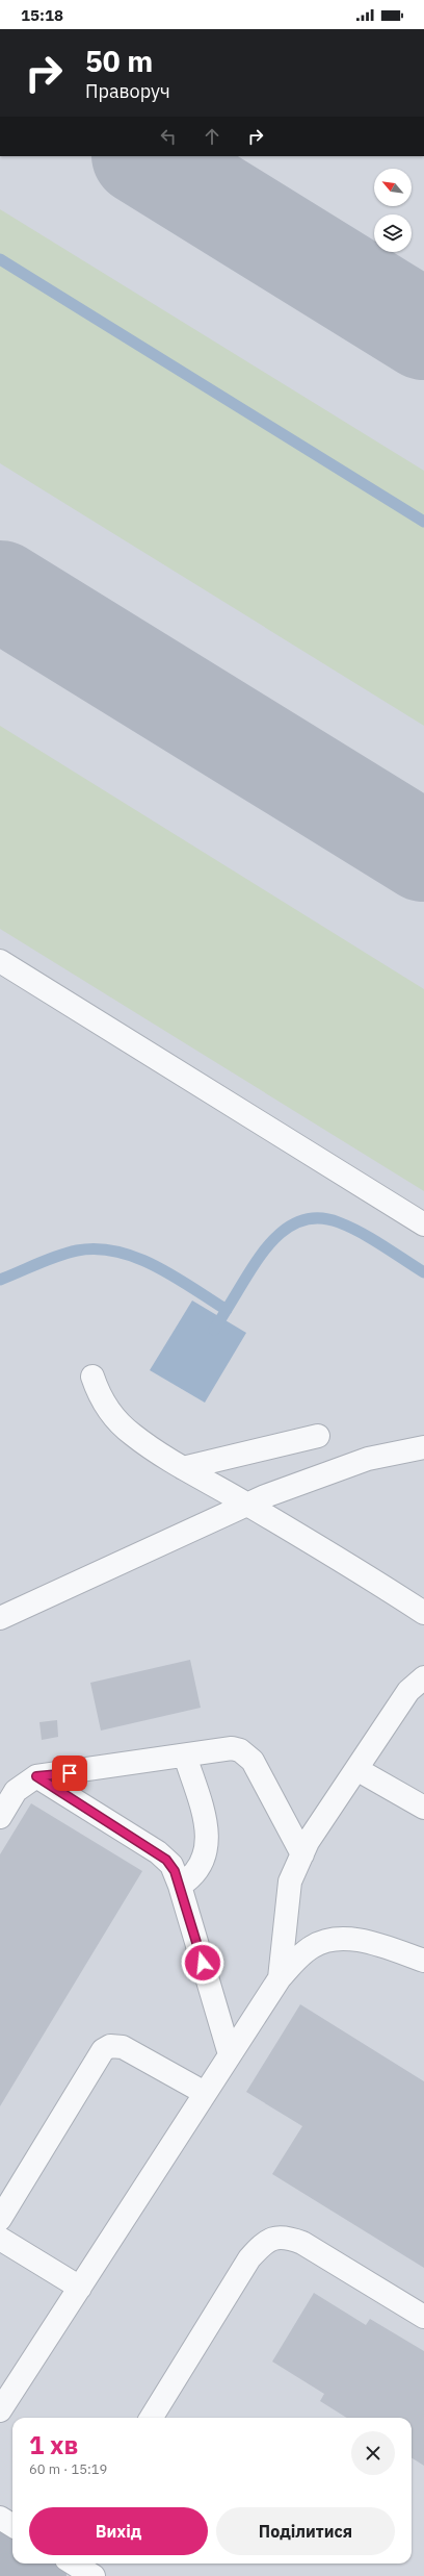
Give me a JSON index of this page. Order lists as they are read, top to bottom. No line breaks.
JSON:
{"north":"top left","page":{"status":"15:18","turn":["50 m","Праворуч"],"heading":["1 хв","60 m · 15:19"],"buttons":["Вихід","Поділитися"]}}
